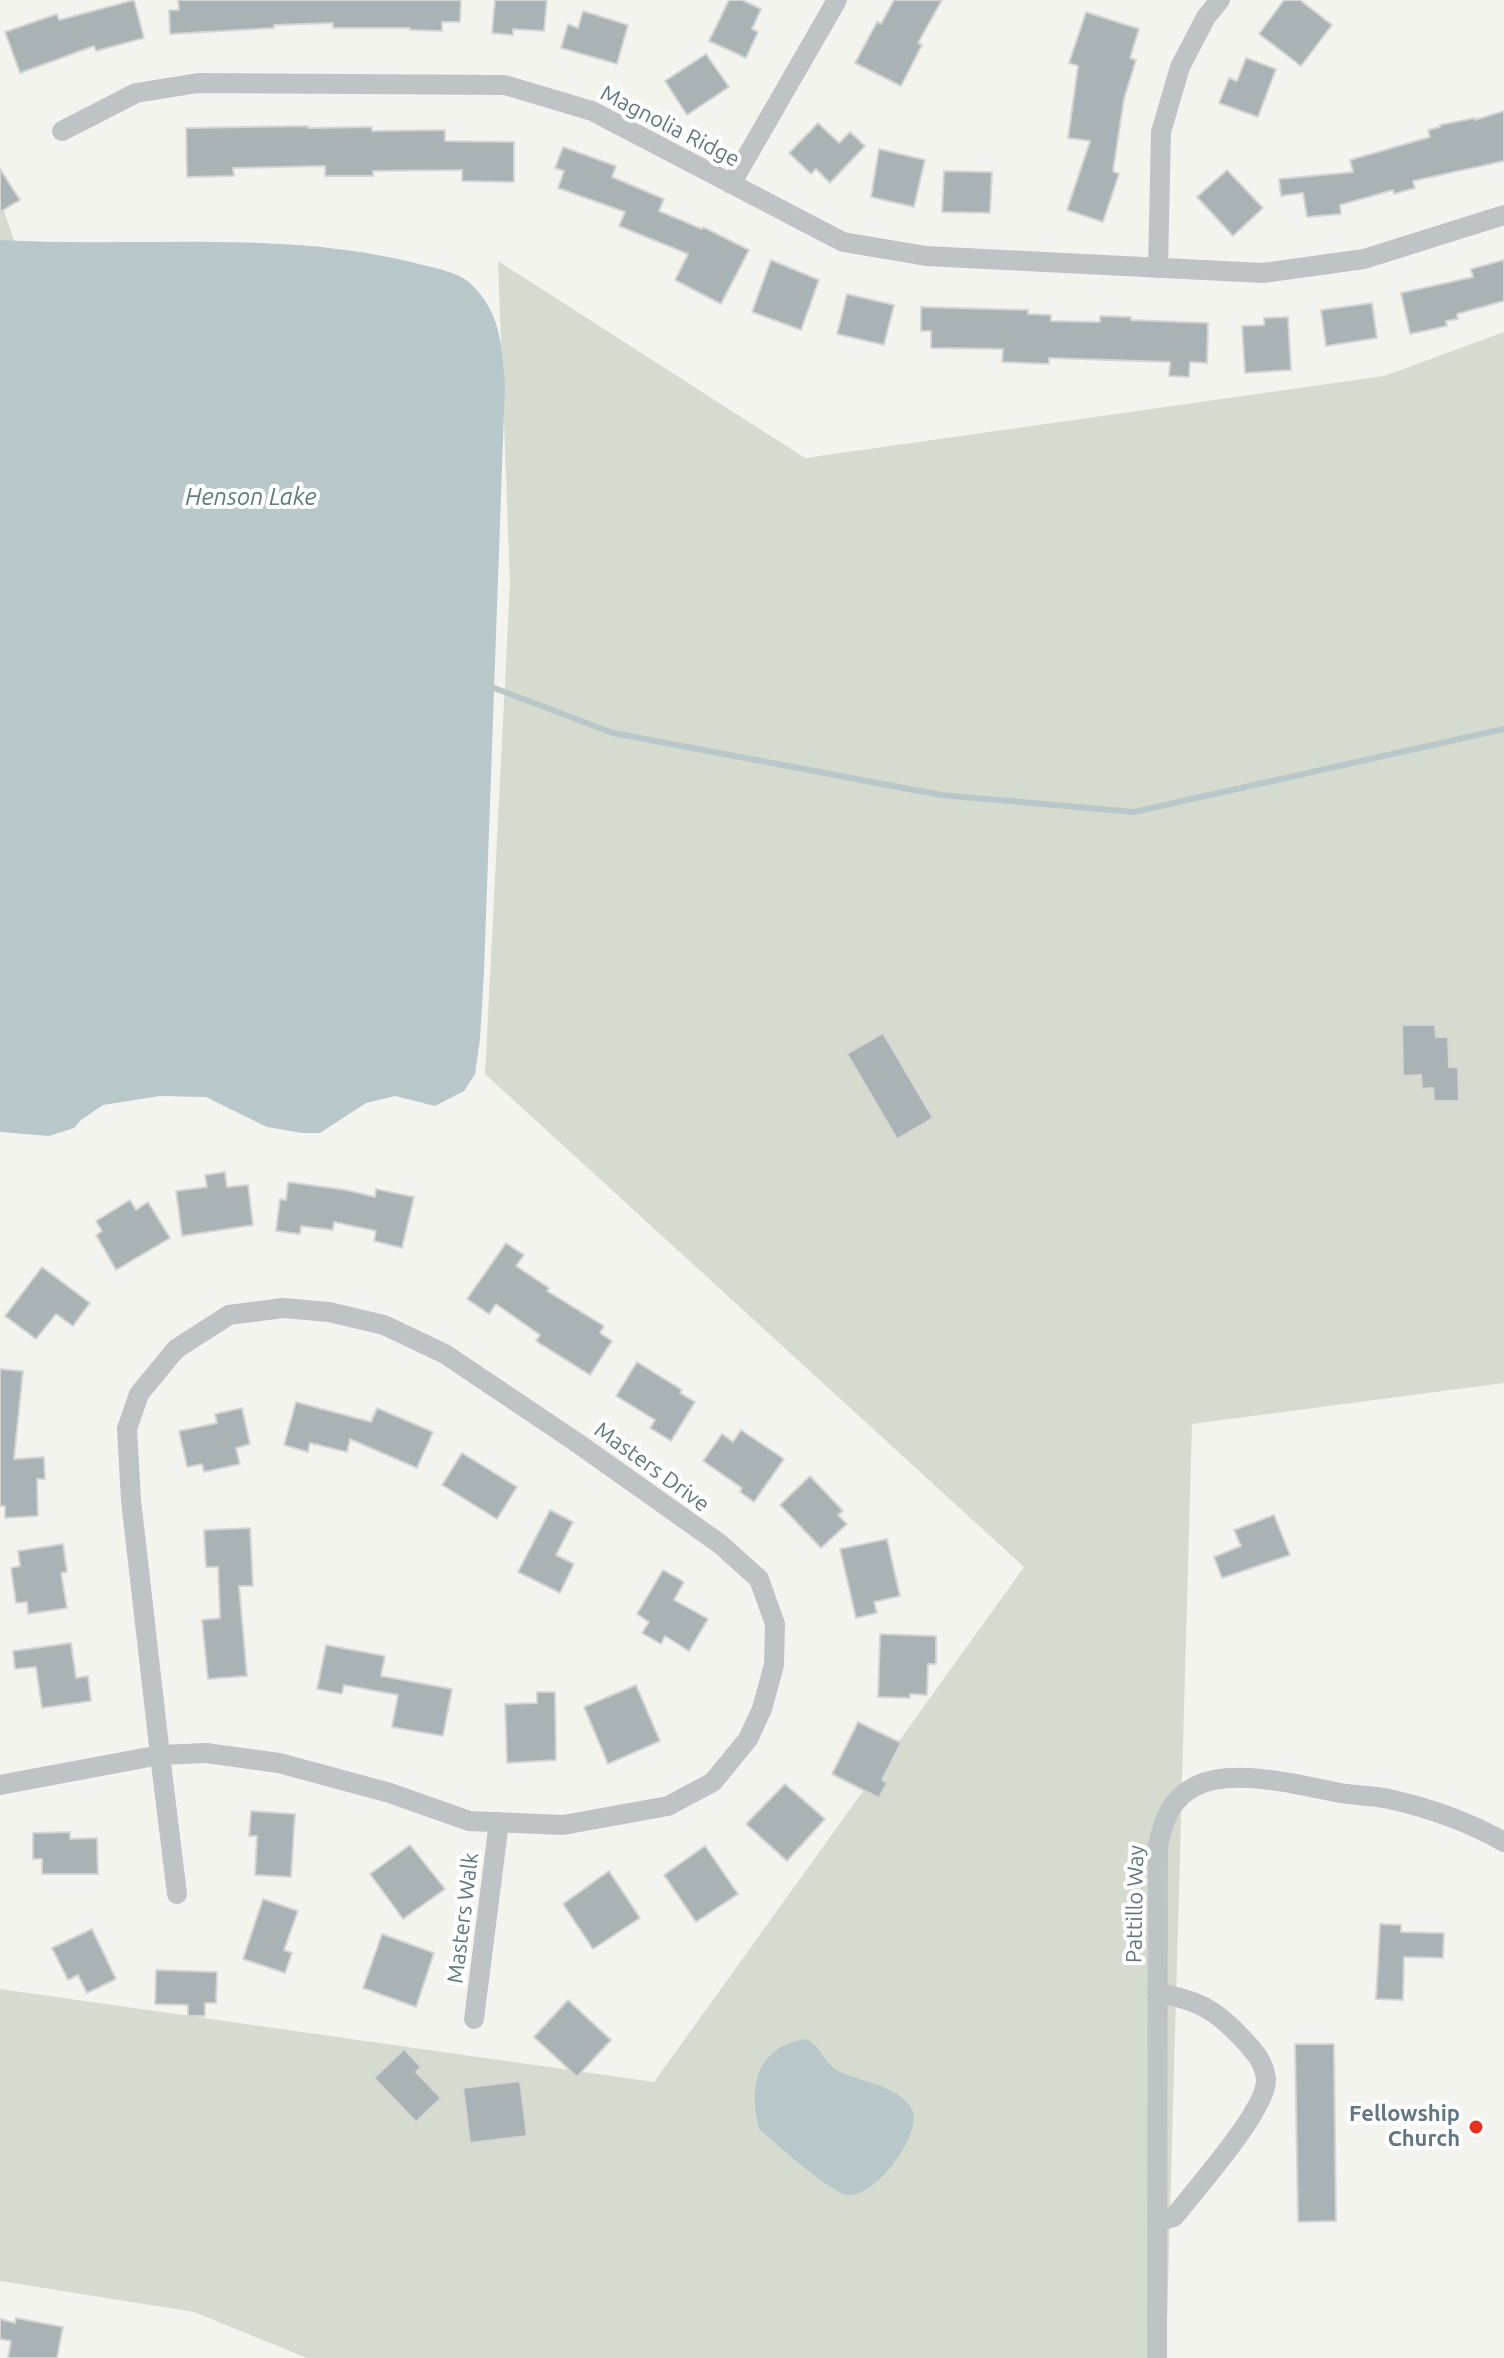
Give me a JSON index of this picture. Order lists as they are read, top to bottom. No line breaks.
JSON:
{"streets":{"street":["Magnolia Ridge","Masters Drive","Pattillo Way","Masters Walk"]},"crossings":[["Masters Drive","Masters Walk"]],"water":["Henson Lake"],"places":["Fellowship Church"]}
